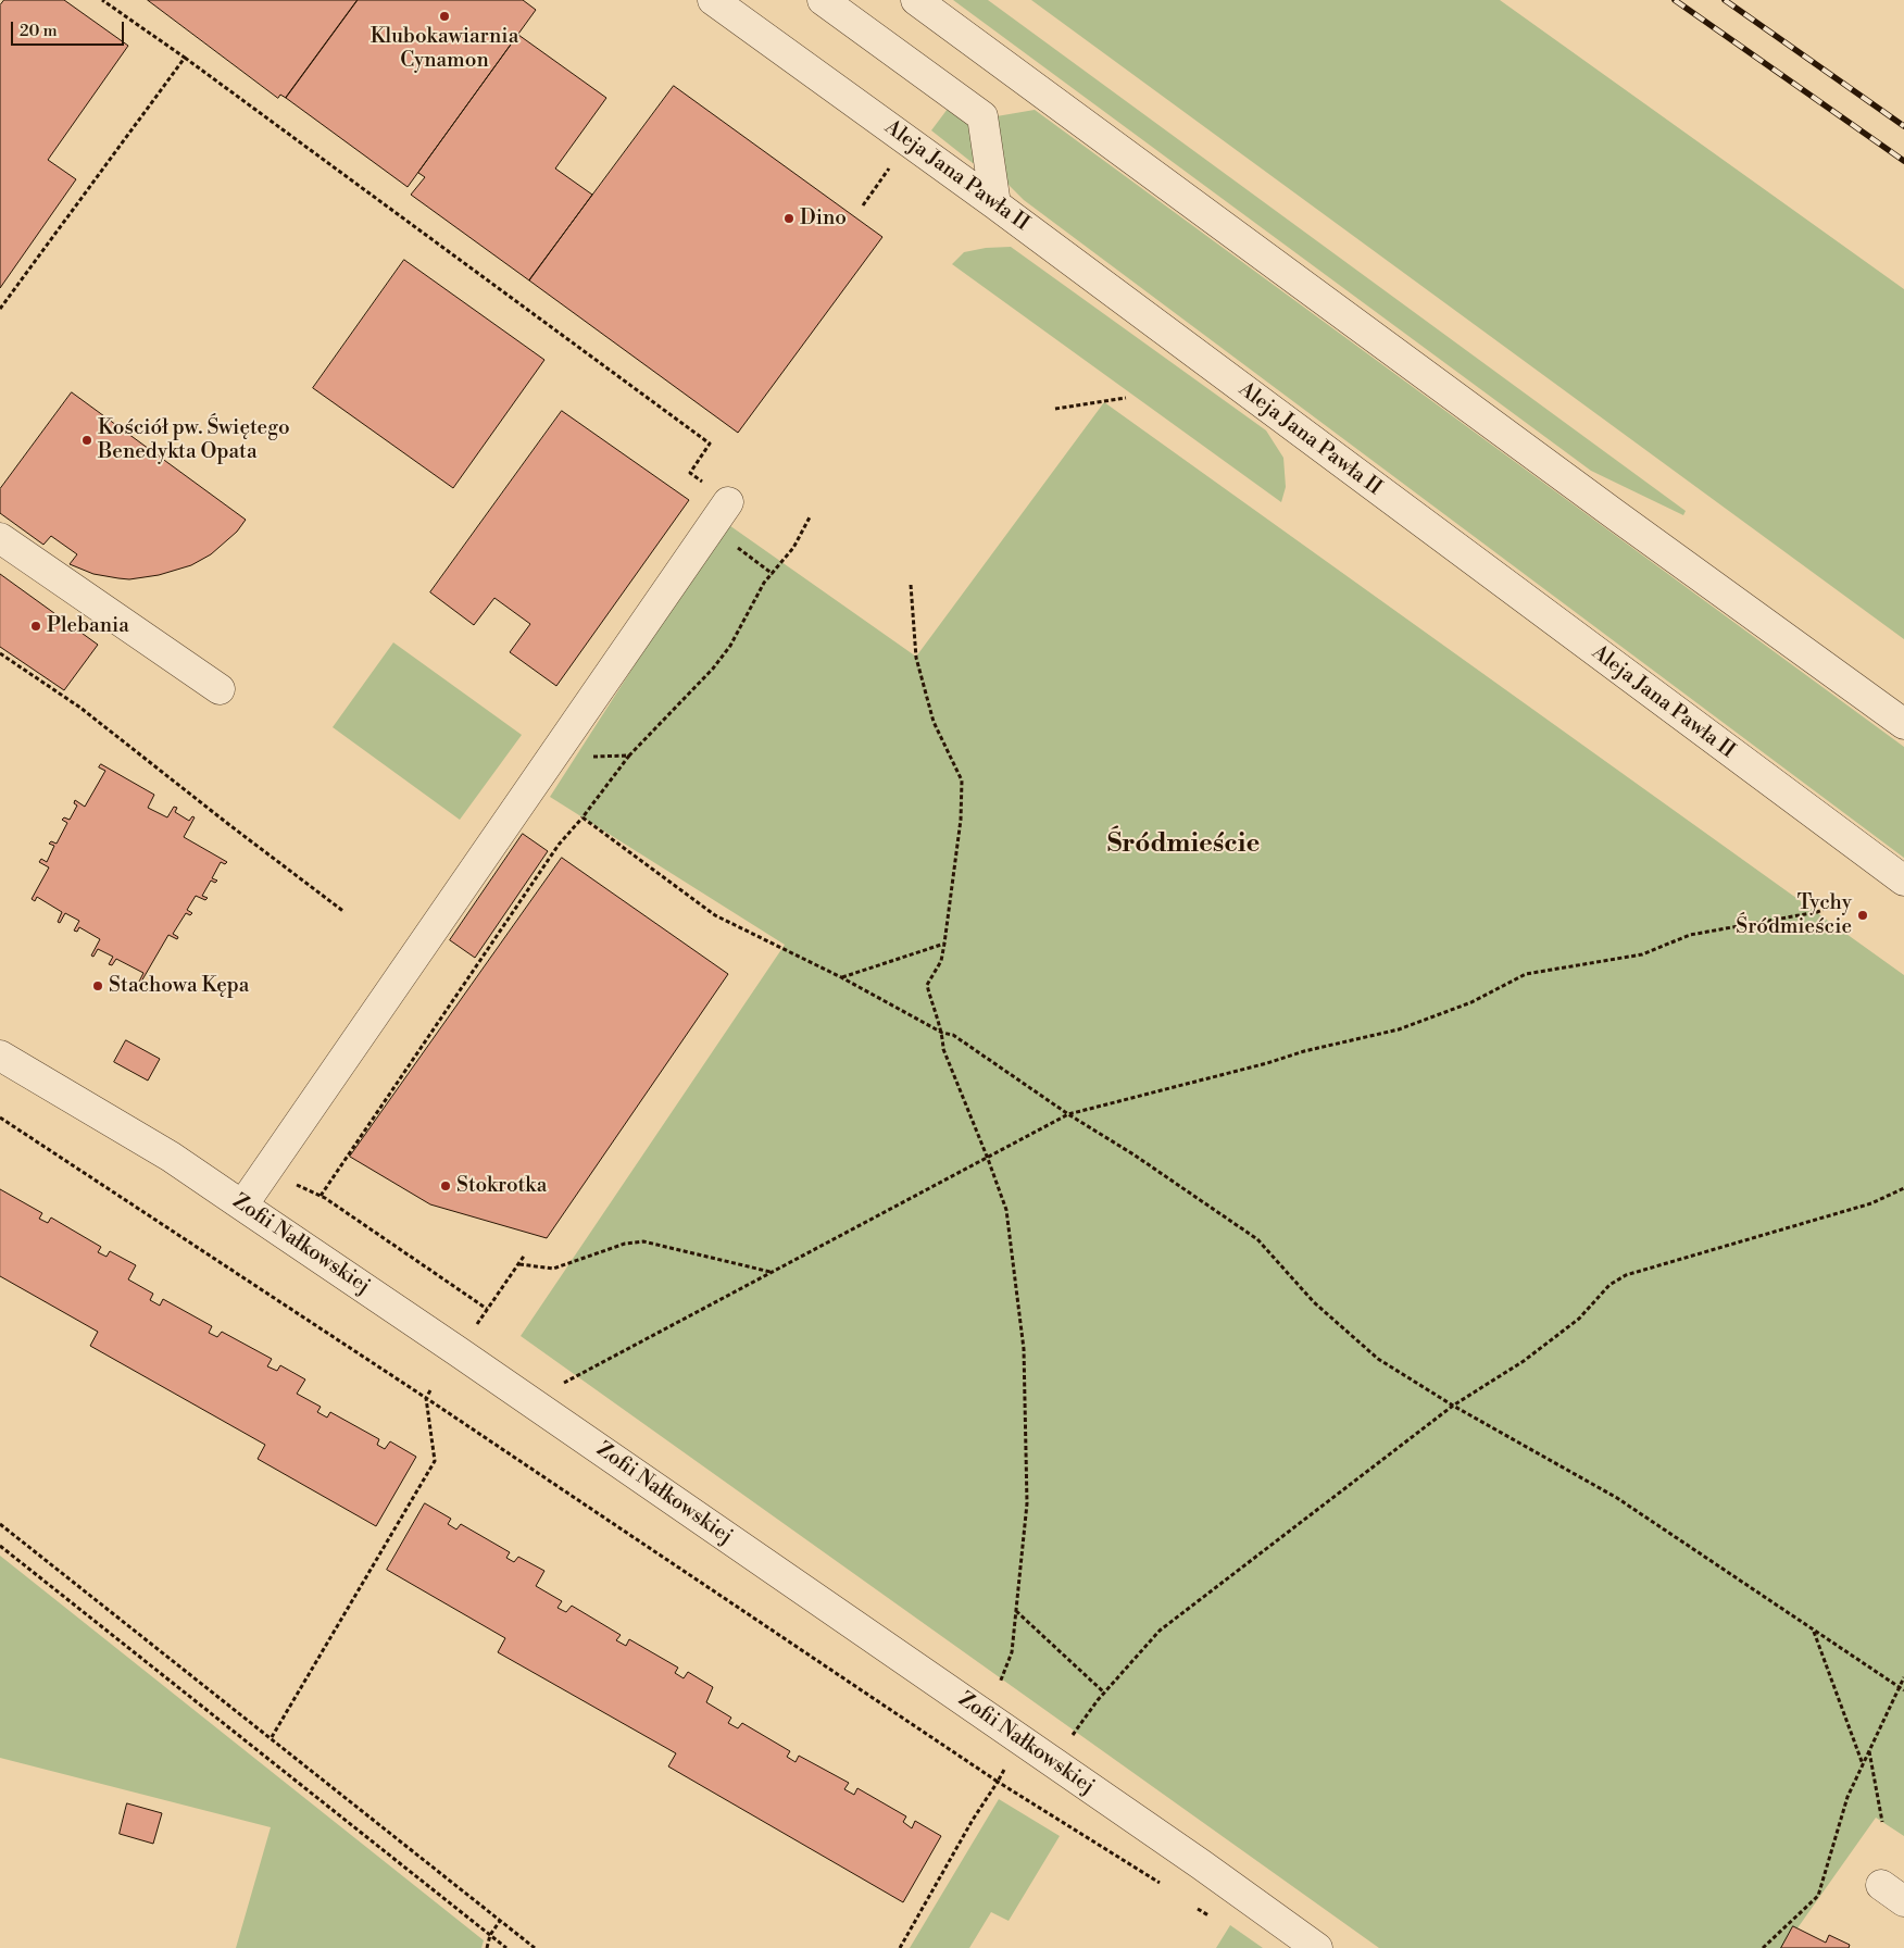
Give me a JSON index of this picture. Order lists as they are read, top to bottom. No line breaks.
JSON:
{"streets":{"street":["Aleja Jana Pawła II","Zofii Nałkowskiej"]},"districts":["Śródmieście"],"places":["Klubokawiarnia Cynamon","Dino","Kościół pw. Świętego Benedykta Opata","Plebania","Tychy Śródmieście","Stachowa Kępa","Stokrotka"],"scale_bar":"20 m"}
